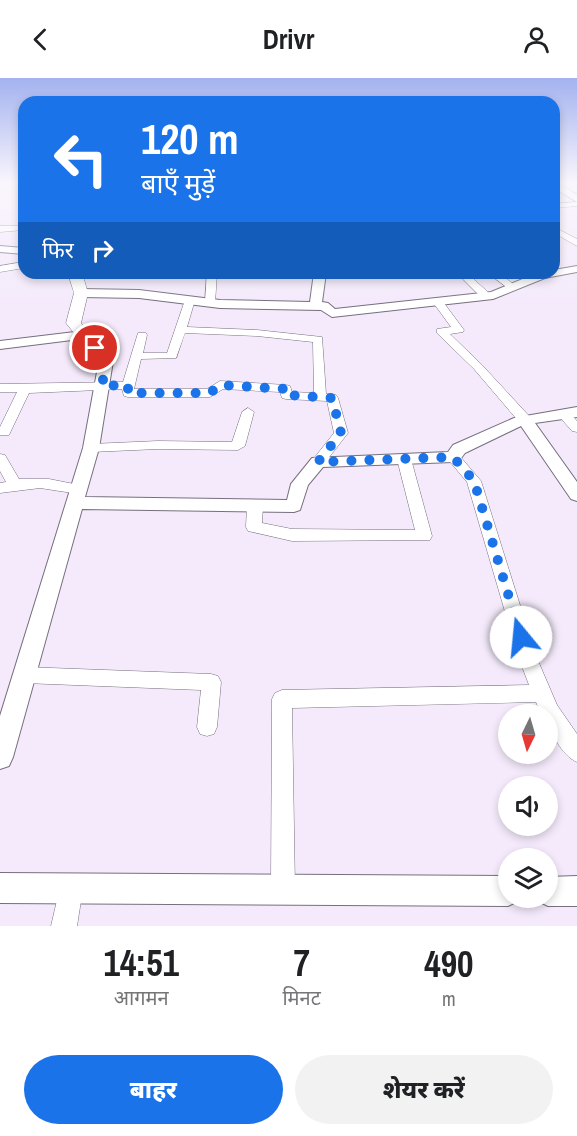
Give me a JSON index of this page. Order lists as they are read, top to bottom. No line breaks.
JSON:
{"north":"bottom","page":{"header":"Drivr","turn":["120 m","बाएँ मुड़ें"],"then":"फिर","eta":["14:51","आगमन","7","मिनट","490","m"],"buttons":["बाहर","शेयर करें"]}}
